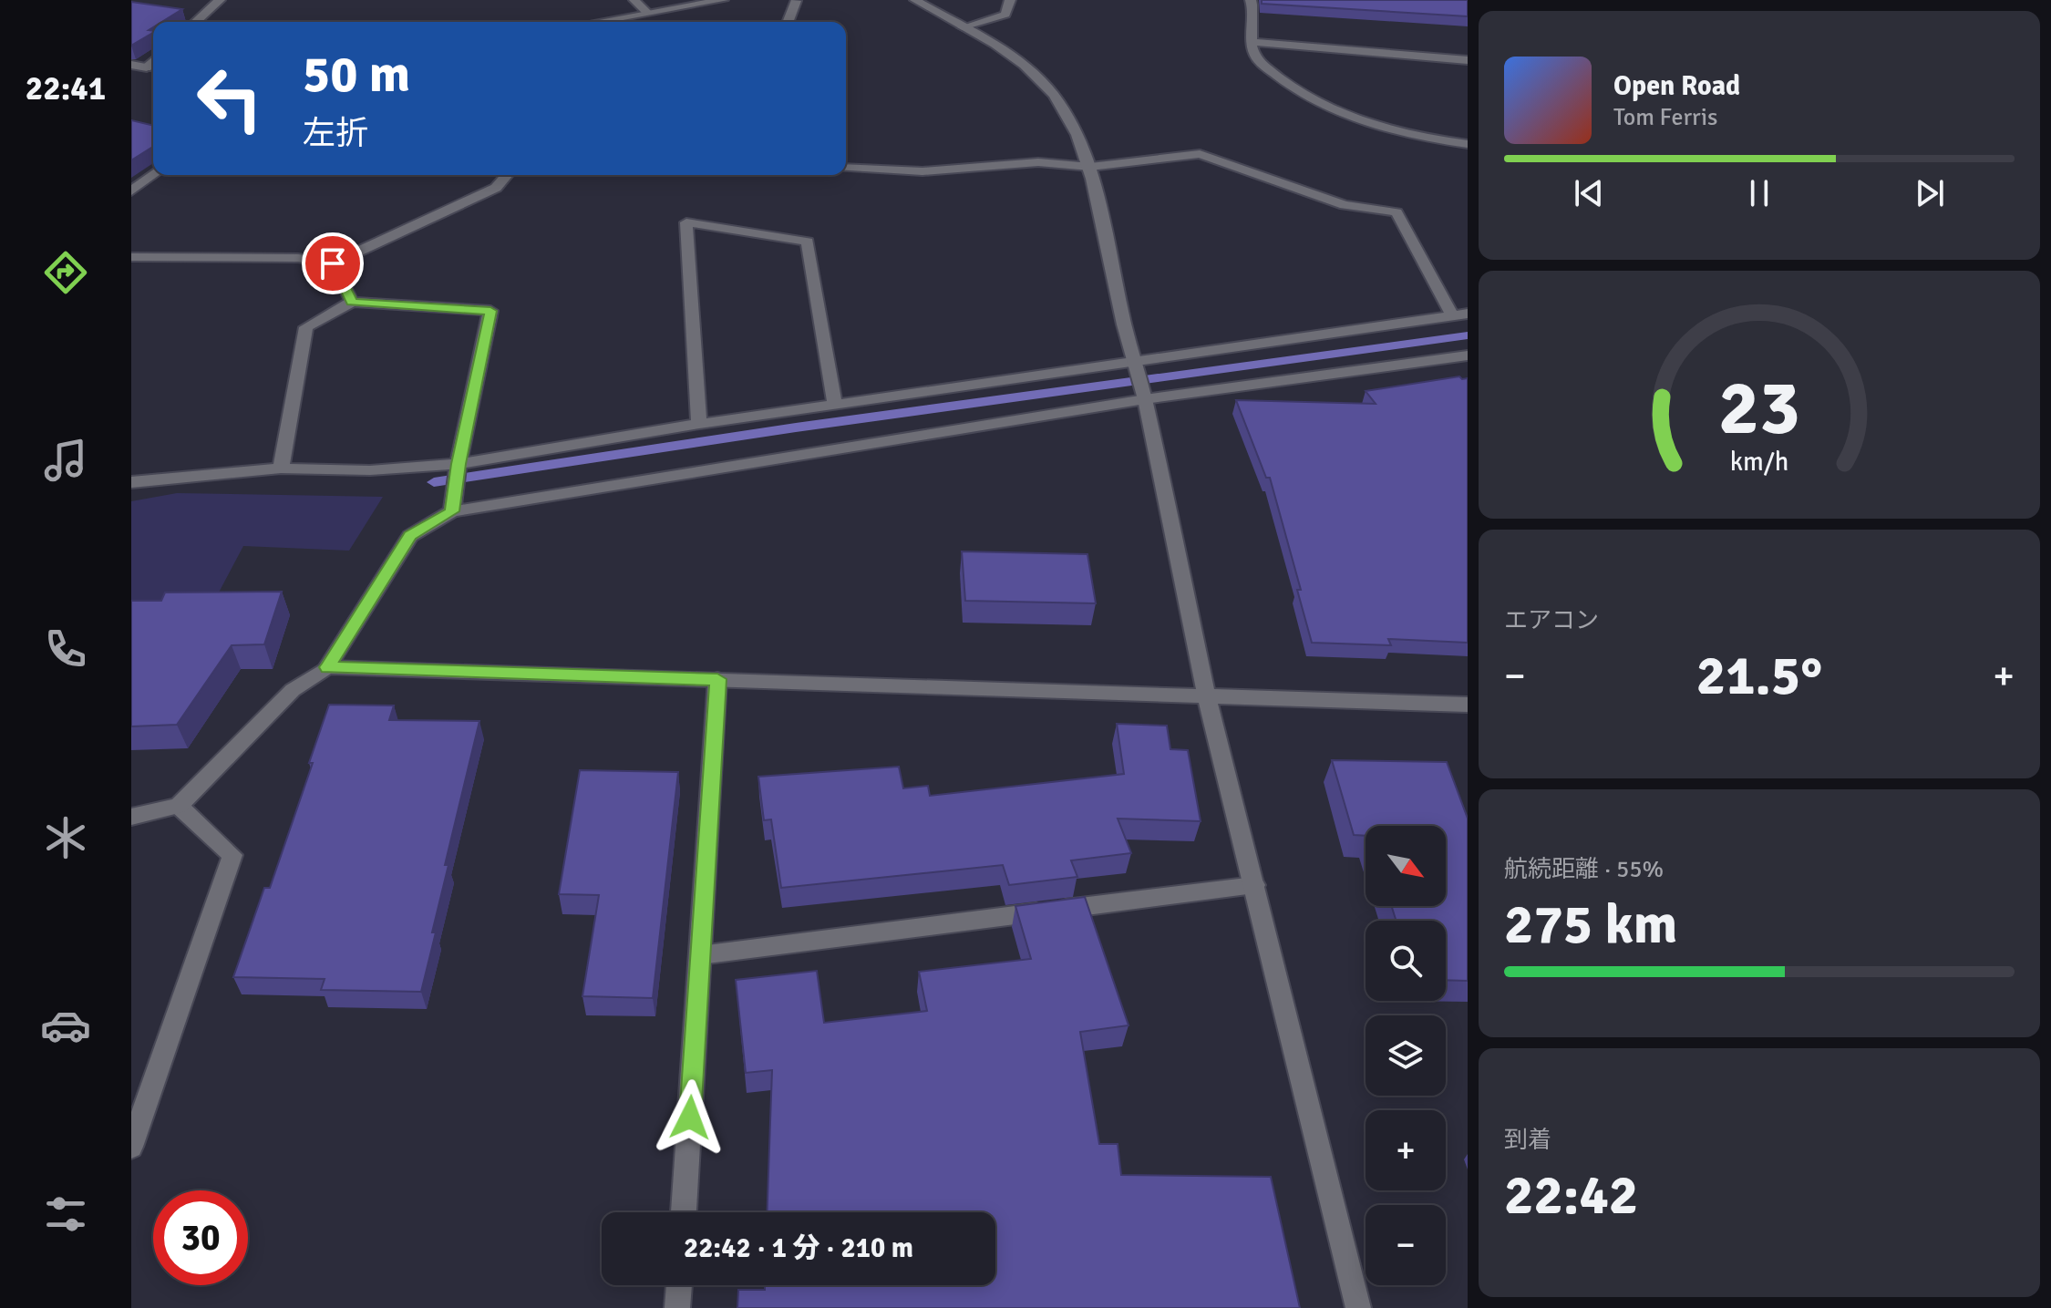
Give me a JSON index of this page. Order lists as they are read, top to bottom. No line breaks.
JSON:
{"north":"bottom right","page":{"tabs":"22:41","turn":["50 m","左折"],"song":["Open Road","Tom Ferris"],"tile":["エアコン",["航続距離 · 55%","275 km"],["到着","22:42"]],"heat":["−","21.5°","+"],"map_buttons":["+","−"],"limit":"30","trip":"22:42 · 1 分 · 210 m","gauge":["23","km/h"]}}
